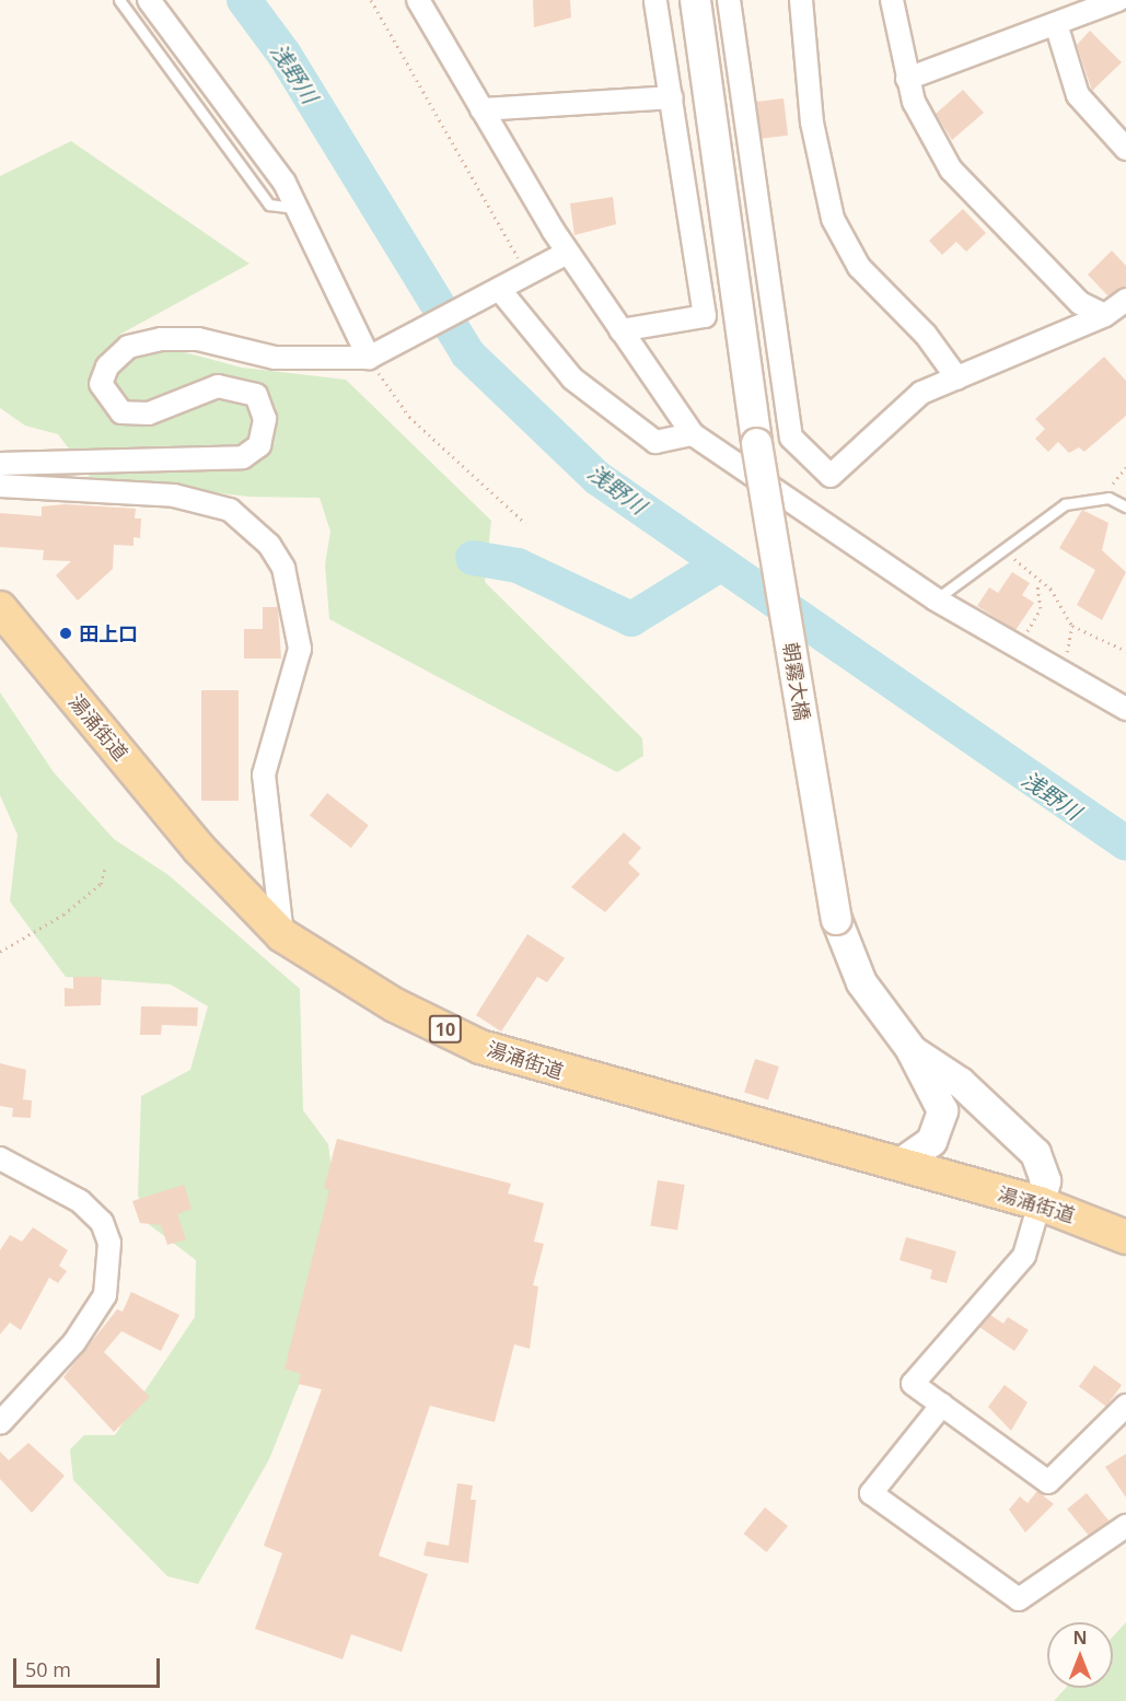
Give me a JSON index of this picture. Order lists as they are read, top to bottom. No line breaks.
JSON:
{"streets":{"main road":["湯涌街道","10"],"street":["朝霧大橋"]},"water":["浅野川"],"places":["田上口"],"scale_bar":"50 m","north":"top"}
